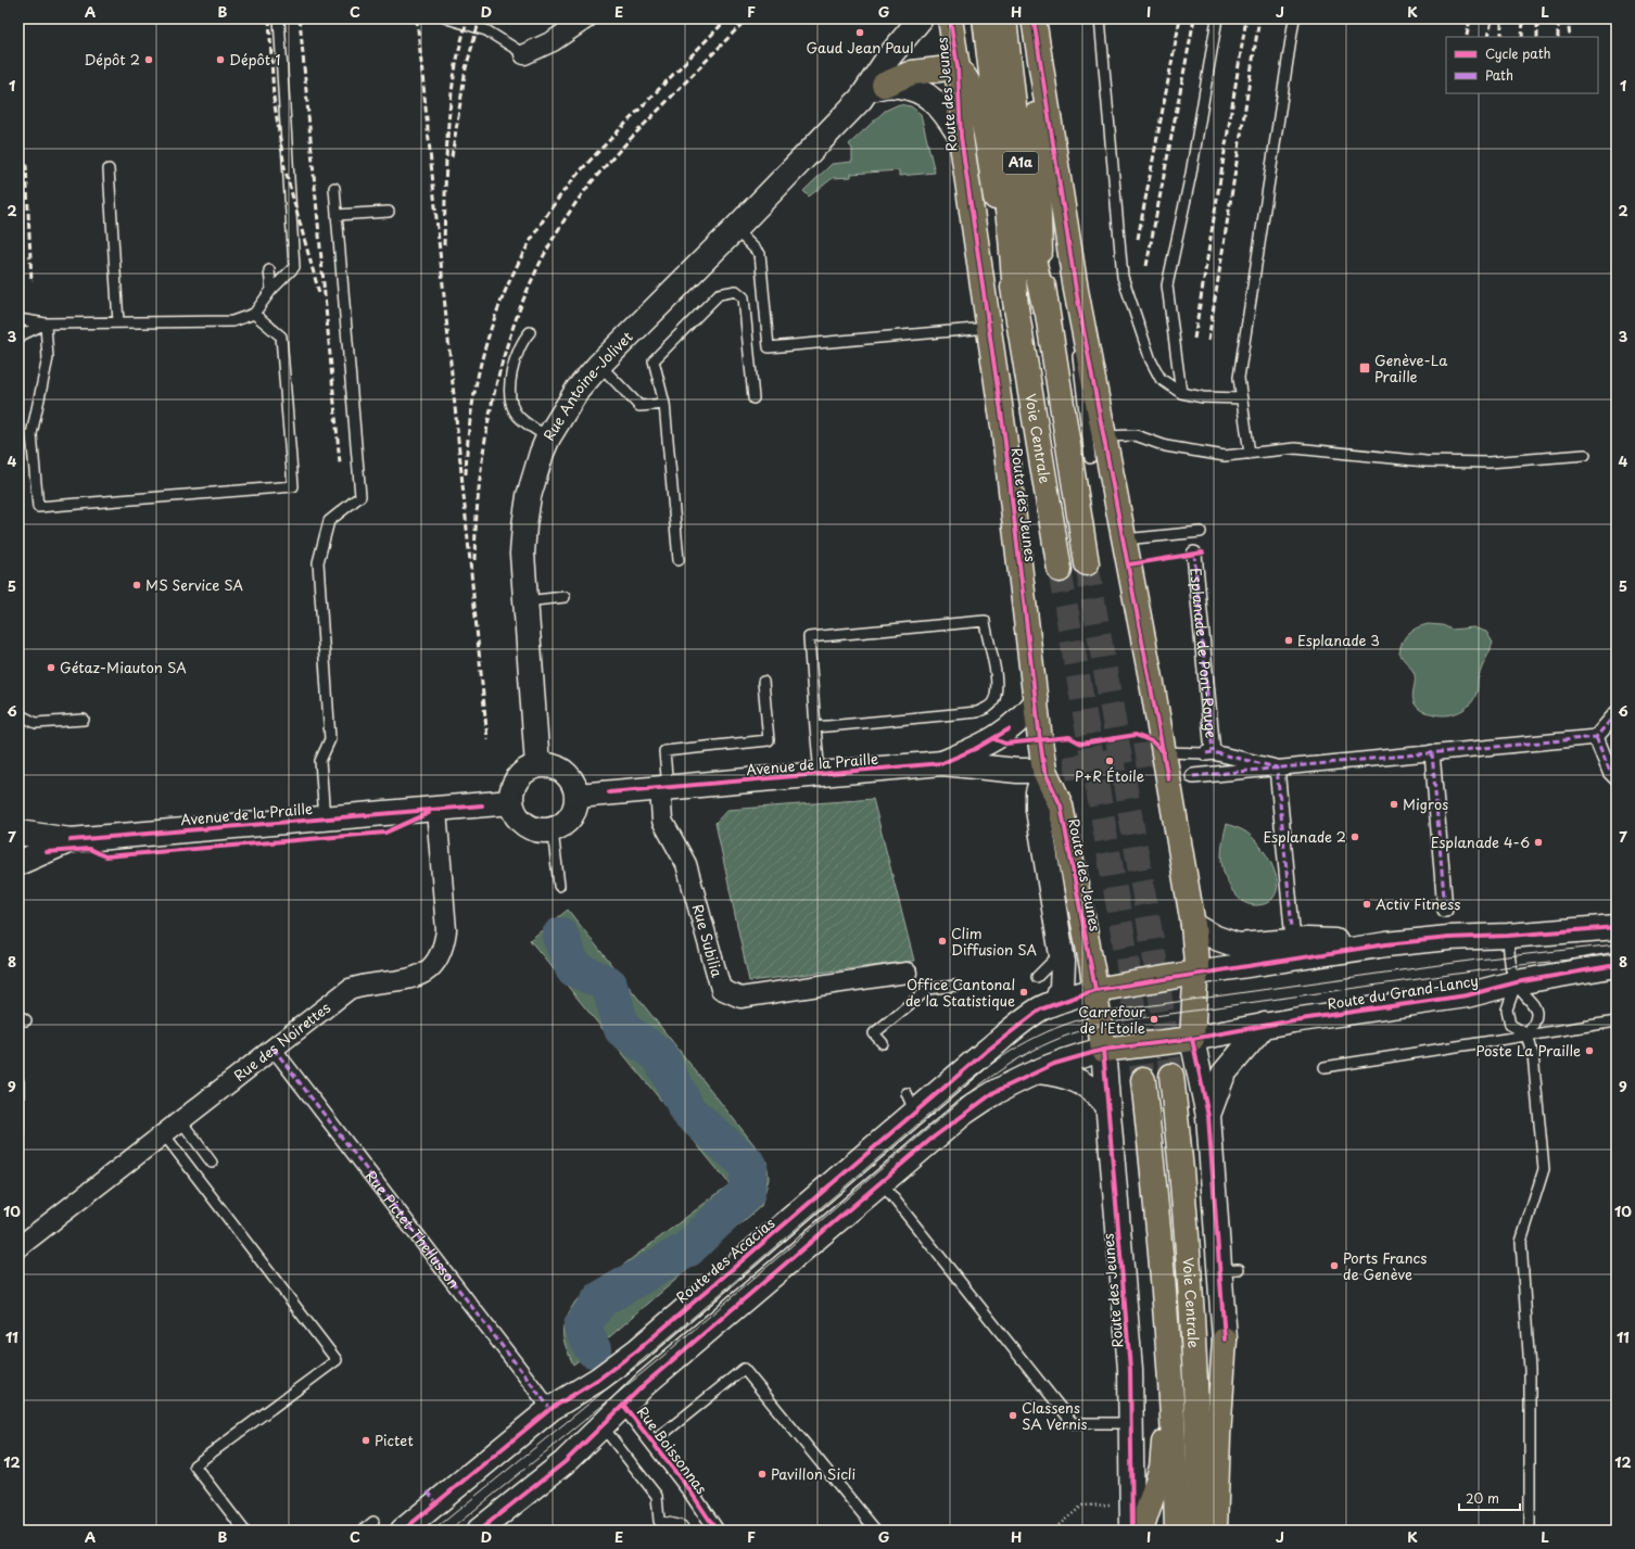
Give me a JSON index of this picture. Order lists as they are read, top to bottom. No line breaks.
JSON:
{"streets":{"main road":["Route des Jeunes","A1a","Rue Antoine-Jolivet","Voie Centrale","Avenue de la Praille","Route du Grand-Lancy","Route des Acacias"],"street":["Esplanade de Pont-Rouge","Rue Subilia","Rue des Noirettes","Rue Pictet-Thellusson","Rue Boissonnas"]},"crossings":[["Route des Jeunes","Avenue de la Praille"],["A1a","Voie Centrale"],["Rue Antoine-Jolivet","Avenue de la Praille"],["Avenue de la Praille","Rue Subilia"],["Avenue de la Praille","Rue des Noirettes"],["Rue des Noirettes","Rue Pictet-Thellusson"],["Rue Pictet-Thellusson","Route des Acacias"]],"places":{"other":["Gaud Jean Paul","Dépôt 2","Dépôt 1","MS Service SA","Esplanade 3","Gétaz-Miauton SA","P+R Étoile","Migros","Esplanade 2","Esplanade 4-6","Activ Fitness","Clim Diffusion SA","Office Cantonal de la Statistique","Carrefour de l'Etoile","Poste La Praille","Ports Francs de Genève","Classens SA Vernis","Pictet","Pavillon Sicli"],"transit":["Genève-La Praille"]},"legend":["Cycle path","Path"],"scale_bar":"20 m","grid":{"columns":["A","B","C","D","E","F","G","H","I","J","K","L"],"rows":["1","2","3","4","5","6","7","8","9","10","11","12"]}}
